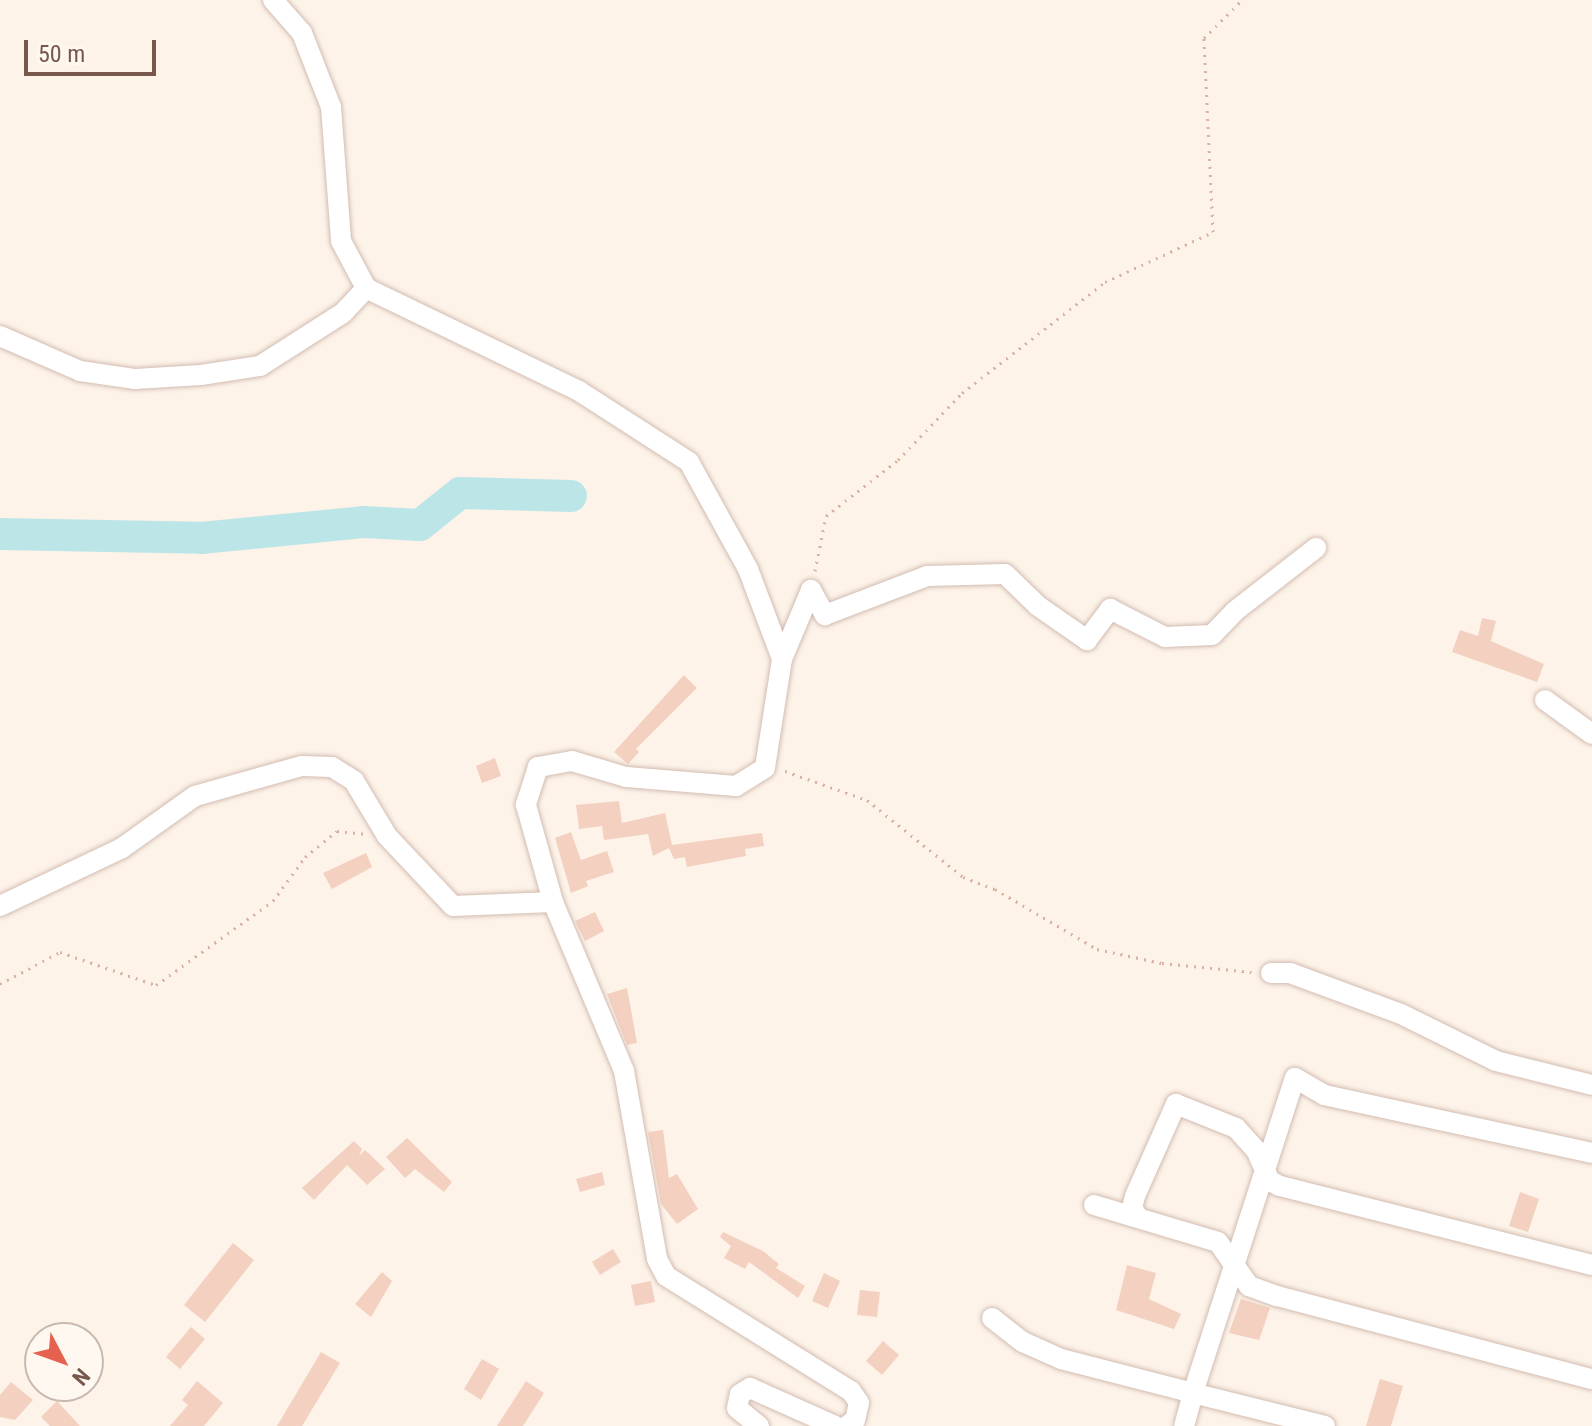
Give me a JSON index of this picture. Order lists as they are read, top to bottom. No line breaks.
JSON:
{"scale_bar":"50 m","north":"bottom right"}
